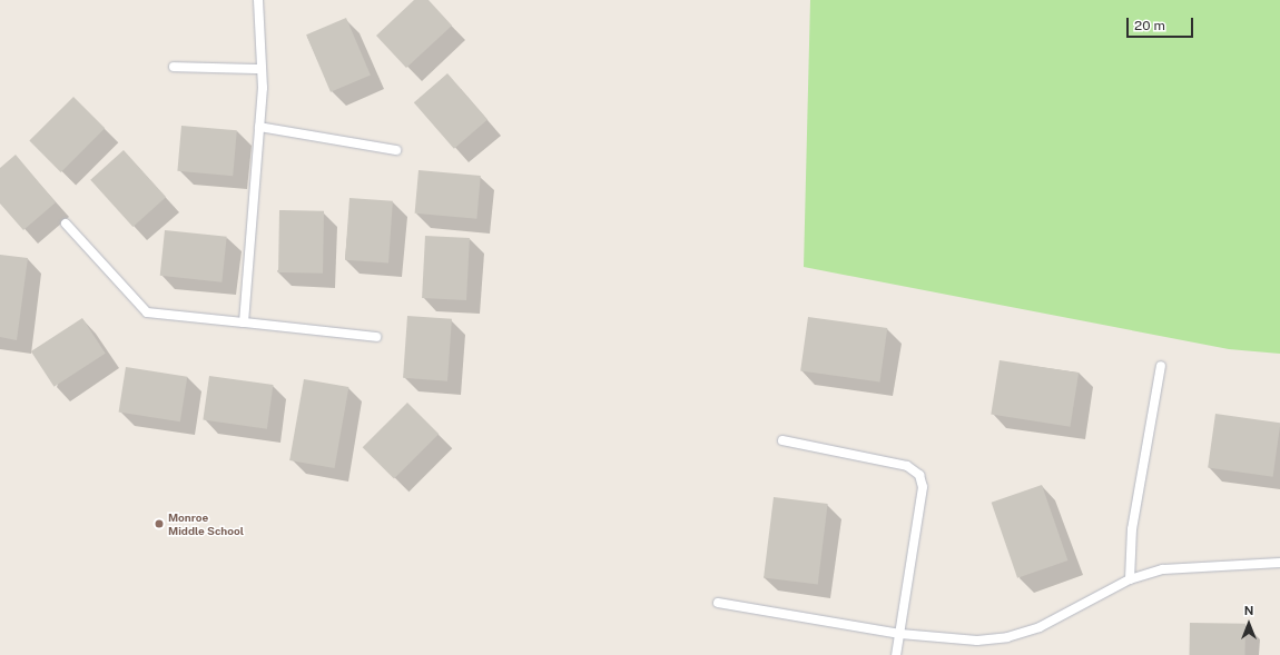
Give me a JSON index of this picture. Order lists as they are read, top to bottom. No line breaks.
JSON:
{"places":["Monroe Middle School"],"scale_bar":"20 m","north":"top"}
